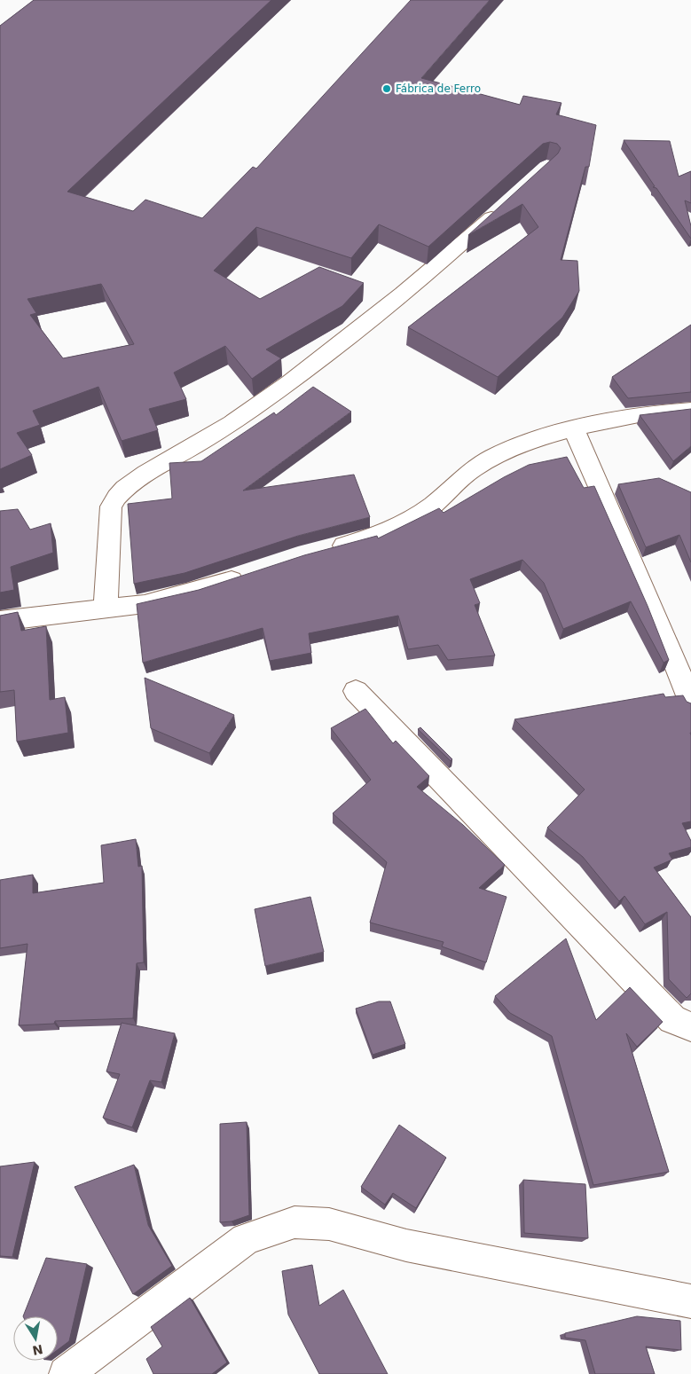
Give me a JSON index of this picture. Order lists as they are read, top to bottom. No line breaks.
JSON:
{"places":["Fábrica de Ferro"],"north":"bottom"}
